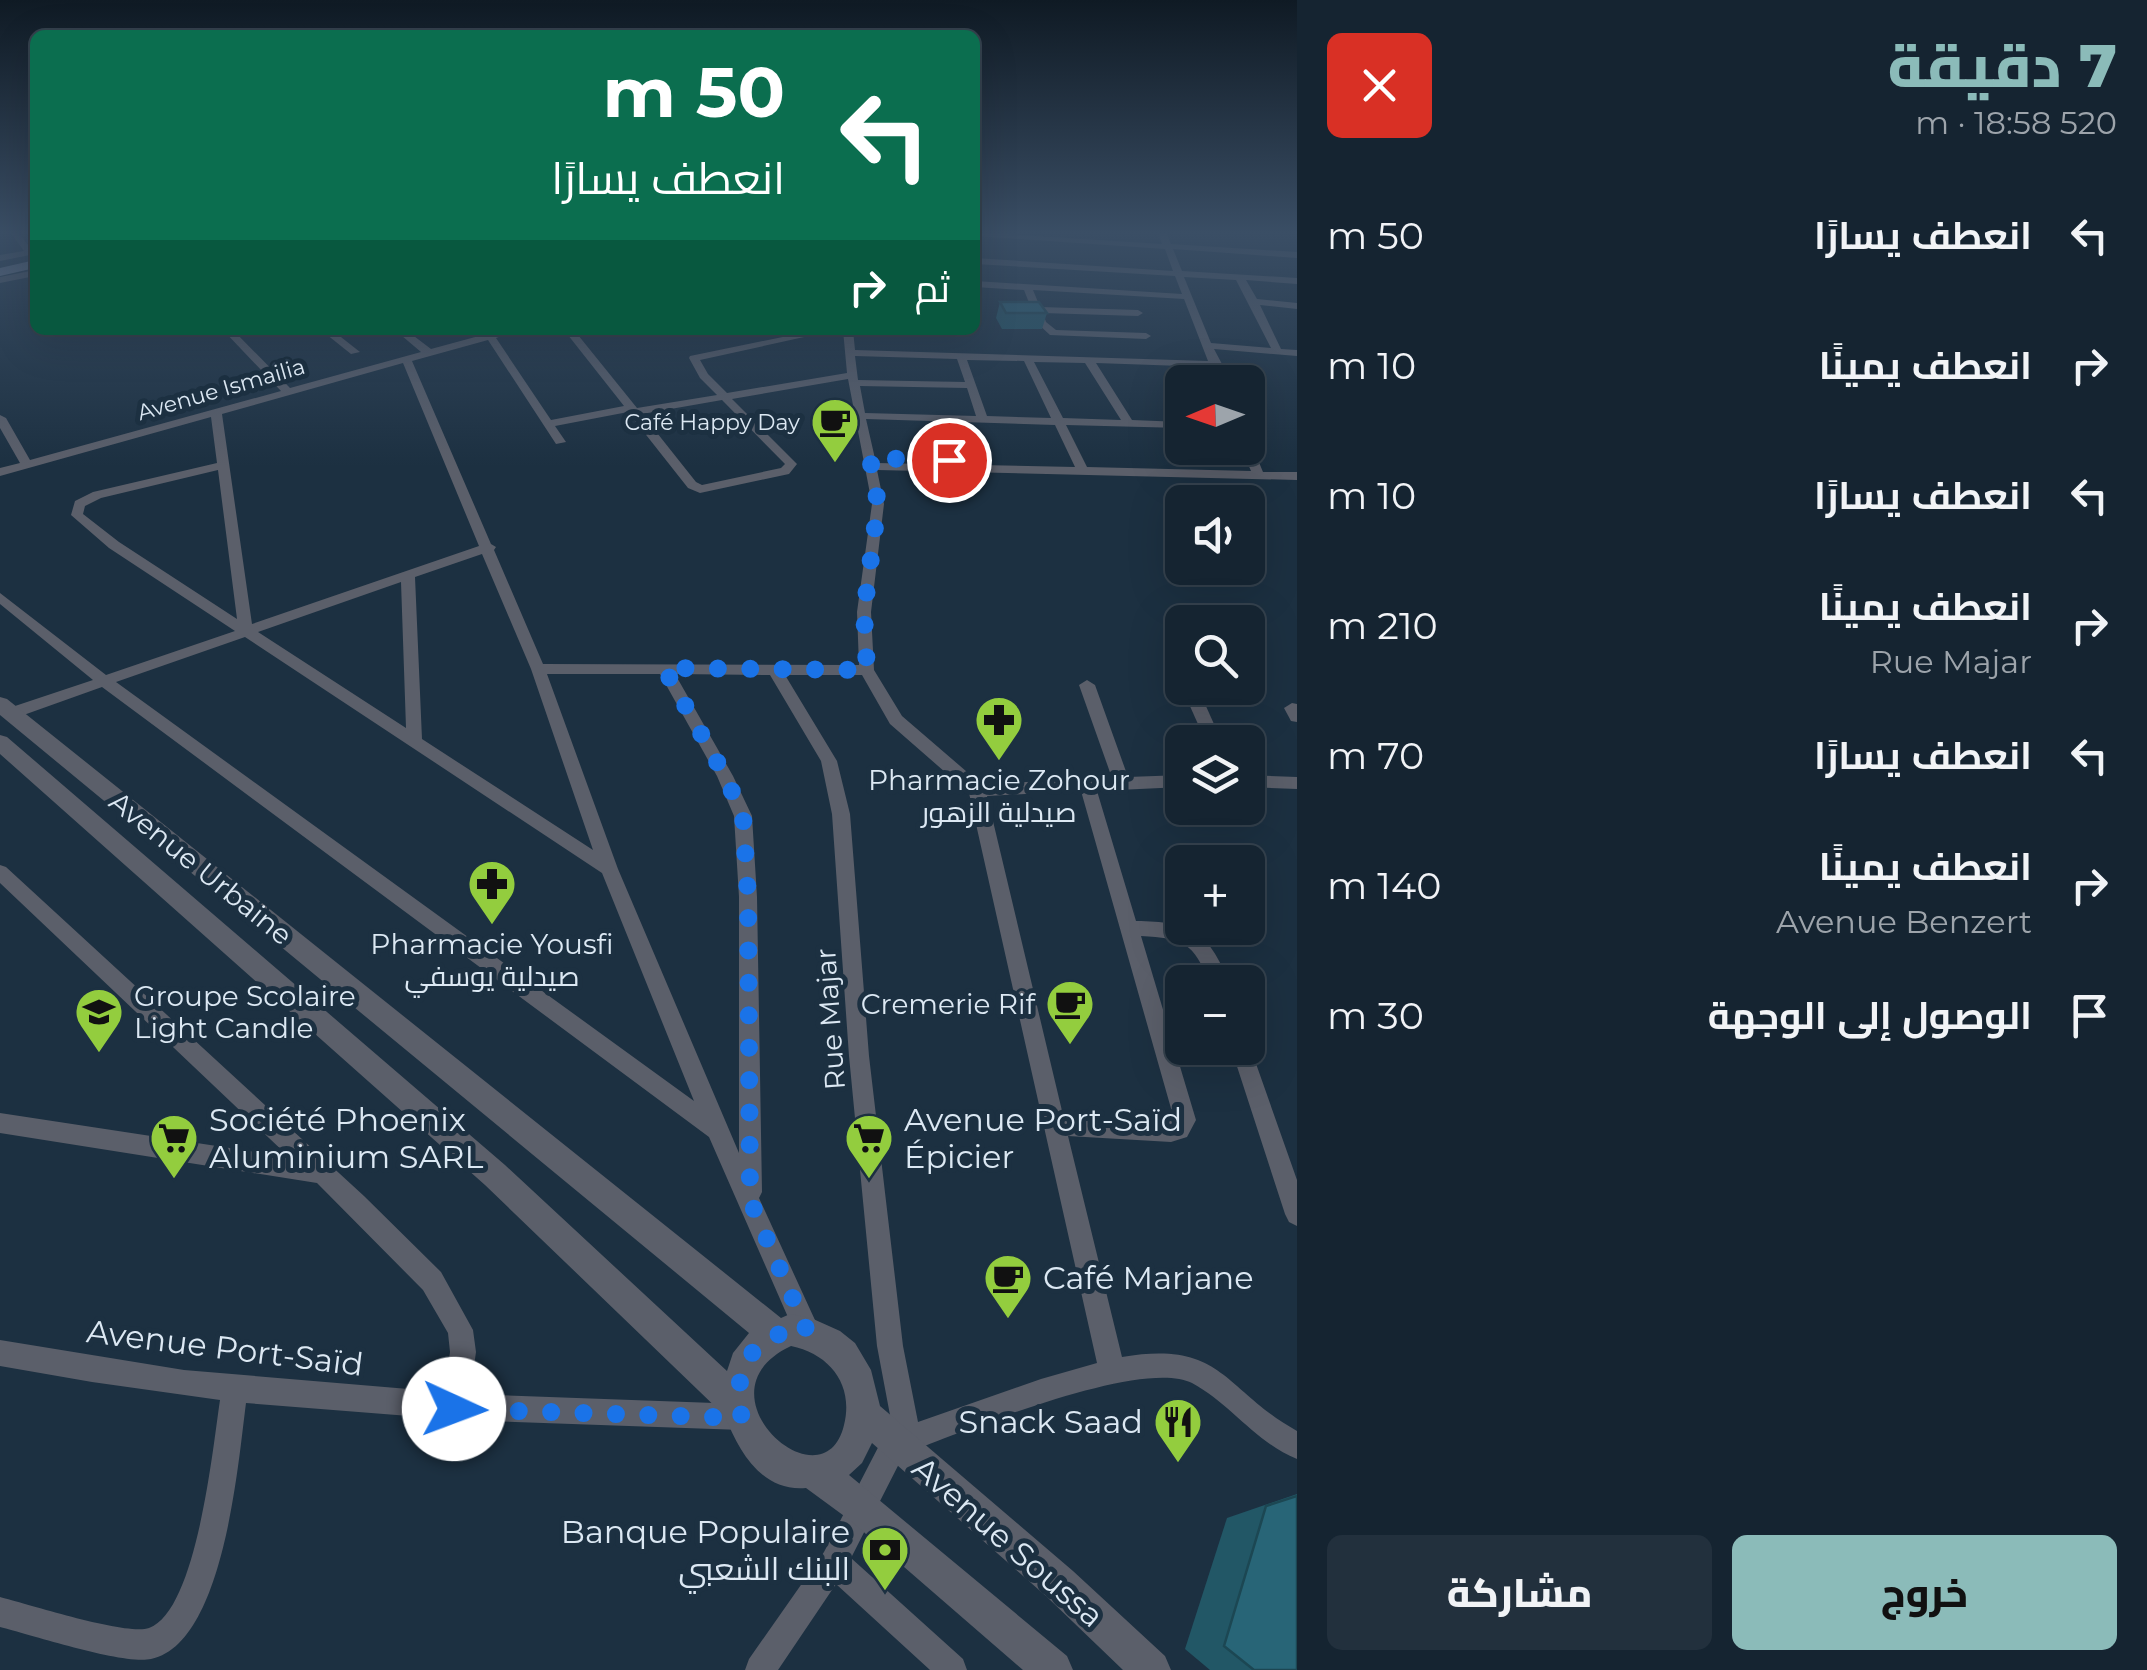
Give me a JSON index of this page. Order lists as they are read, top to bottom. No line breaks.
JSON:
{"streets":{"street":["Avenue Ismailia","Avenue Urbaine","Rue Majar","Avenue Port-Saïd","Avenue Soussa"]},"crossings":[["Avenue Urbaine","Avenue Port-Saïd"],["Avenue Urbaine","Avenue Soussa"],["Rue Majar","Avenue Soussa"],["Avenue Port-Saïd","Avenue Soussa"]],"places":{"cafe":["Café Happy Day","Cremerie Rif","Café Marjane"],"pharmacy":["Pharmacie Zohour صيدلية الزهور","Pharmacie Yousfi صيدلية يوسفي"],"school or university":["Groupe Scolaire Light Candle"],"supermarket":["Société Phoenix Aluminium SARL","Avenue Port-Saïd Épicier"],"restaurant":["Snack Saad"],"bank":["Banque Populaire البنك الشعبي"]},"north":"left","page":{"heading":["7 دقيقة","520 m · 18:58"],"turn":["50 m","انعطف يسارًا"],"list":[{"name":"انعطف يسارًا","value":"50 m"},{"name":"انعطف يمينًا","value":"10 m"},{"name":"انعطف يسارًا","value":"10 m"},{"name":"انعطف يمينًا","note":"Rue Majar","value":"210 m"},{"name":"انعطف يسارًا","value":"70 m"},{"name":"انعطف يمينًا","note":"Avenue Benzert","value":"140 m"},{"name":"الوصول إلى الوجهة","value":"30 m"}],"then":"ثم","map_buttons":["+","−"],"buttons":["خروج","مشاركة"]}}
